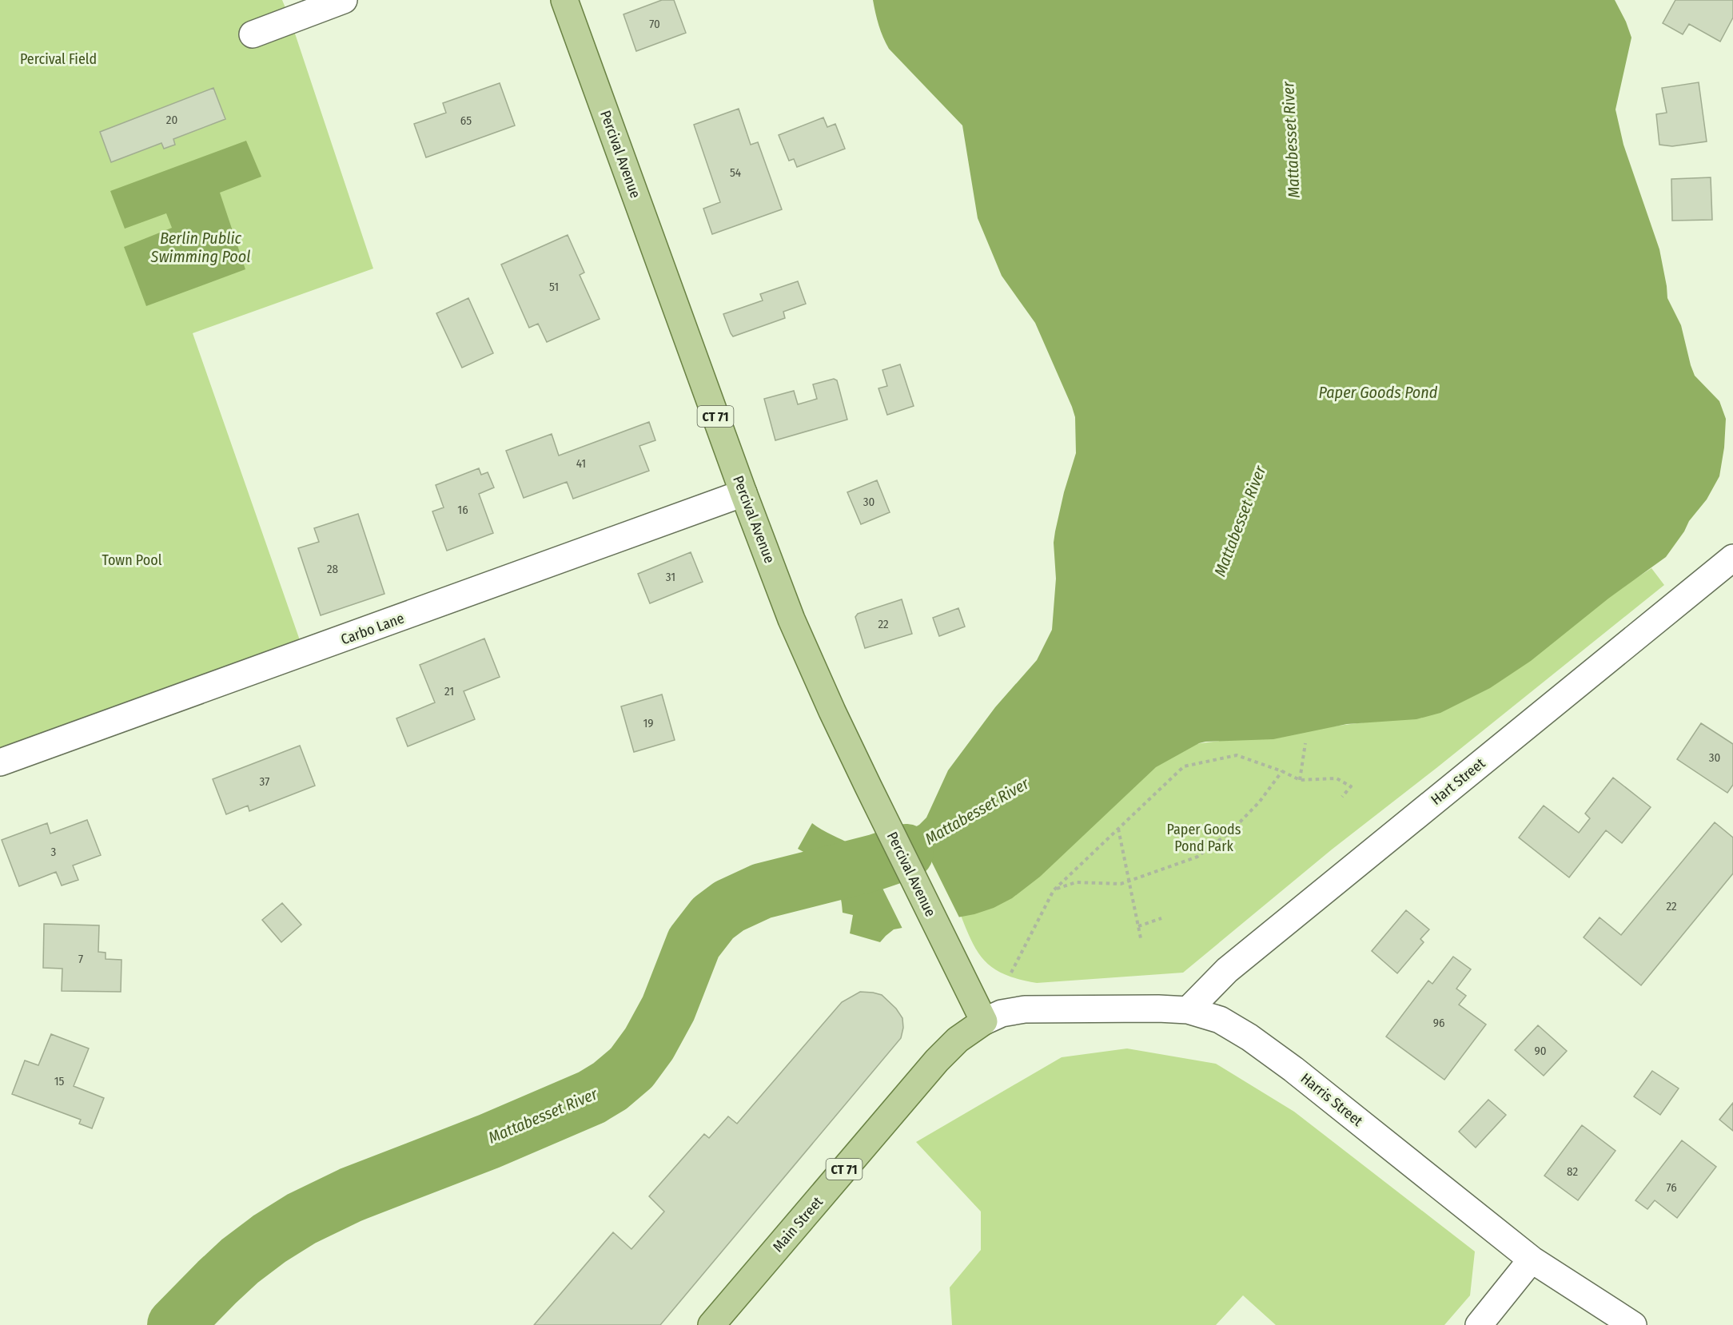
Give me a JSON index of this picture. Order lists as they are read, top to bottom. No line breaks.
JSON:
{"streets":{"main road":["Percival Avenue","CT 71","Main Street"],"street":["Carbo Lane","Hart Street","Harris Street"]},"crossings":[["Percival Avenue","Carbo Lane"],["Percival Avenue","Harris Street"],["Percival Avenue","Main Street"],["Hart Street","Harris Street"],["Harris Street","Main Street"]],"water":["Mattabesset River","Berlin Public Swimming Pool","Paper Goods Pond"],"parks":["Percival Field","Town Pool","Paper Goods Pond Park"],"house_numbers":["70","20","65","54","51","41","30","16","28","31","22","21","19","30","37","3","22","7","96","90","15","82","76"]}
